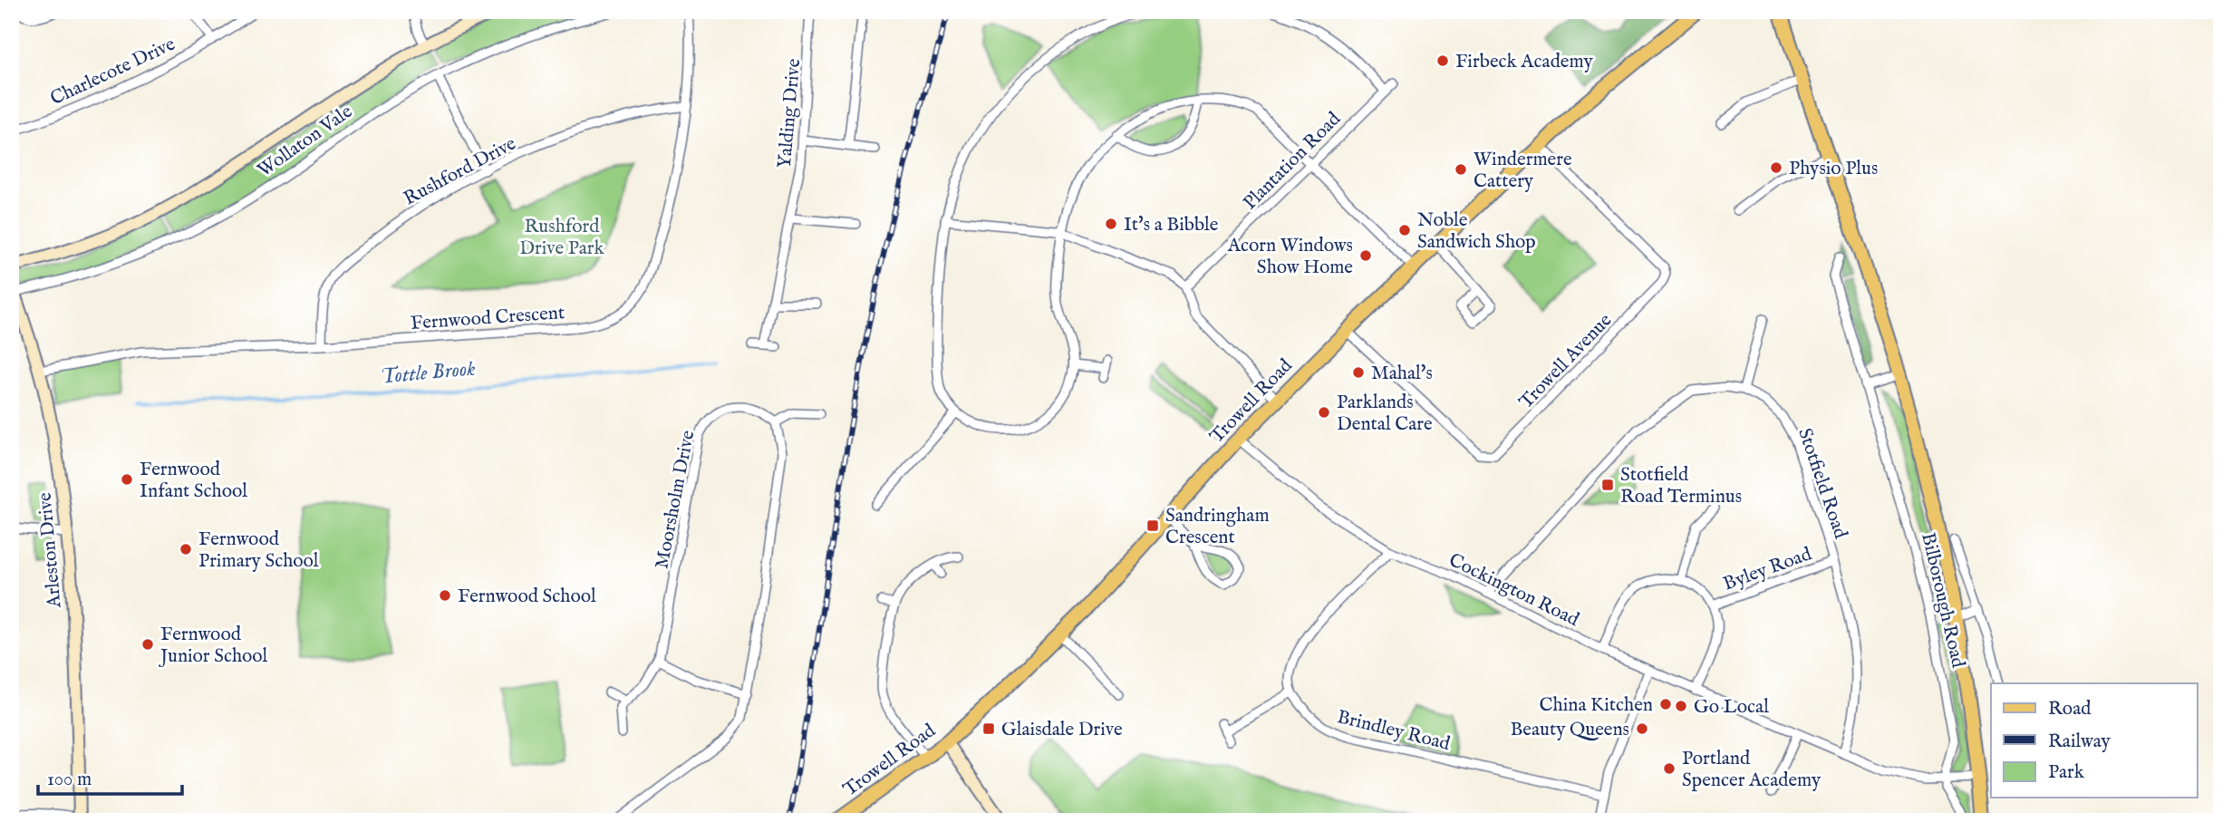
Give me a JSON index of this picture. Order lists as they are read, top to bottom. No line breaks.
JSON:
{"streets":{"main road":["Trowell Road","Bilborough Road"],"street":["Charlecote Drive","Yalding Drive","Wollaton Vale","Plantation Road","Rushford Drive","Fernwood Crescent","Trowell Avenue","Stotfield Road","Moorsholm Drive","Arleston Drive","Byley Road","Cockington Road","Brindley Road"]},"crossings":[["Wollaton Vale","Arleston Drive"],["Rushford Drive","Fernwood Crescent"],["Fernwood Crescent","Arleston Drive"],["Trowell Avenue","Trowell Road"],["Trowell Road","Cockington Road"],["Stotfield Road","Byley Road"],["Stotfield Road","Cockington Road"],["Byley Road","Cockington Road"],["Cockington Road","Bilborough Road"]],"water":["Tottle Brook"],"parks":["Rushford Drive Park"],"places":{"other":["Firbeck Academy","Physio Plus","Windermere Cattery","It's a Bibble","Noble Sandwich Shop","Acorn Windows Show Home","Mahal's","Parklands Dental Care","Fernwood Infant School","Fernwood Primary School","Fernwood School","Fernwood Junior School","China Kitchen","Go Local","Beauty Queens","Portland Spencer Academy"],"transit":["Stotfield Road Terminus","Sandringham Crescent","Glaisdale Drive"]},"legend":["Road","Railway","Park"],"scale_bar":"100 m"}
